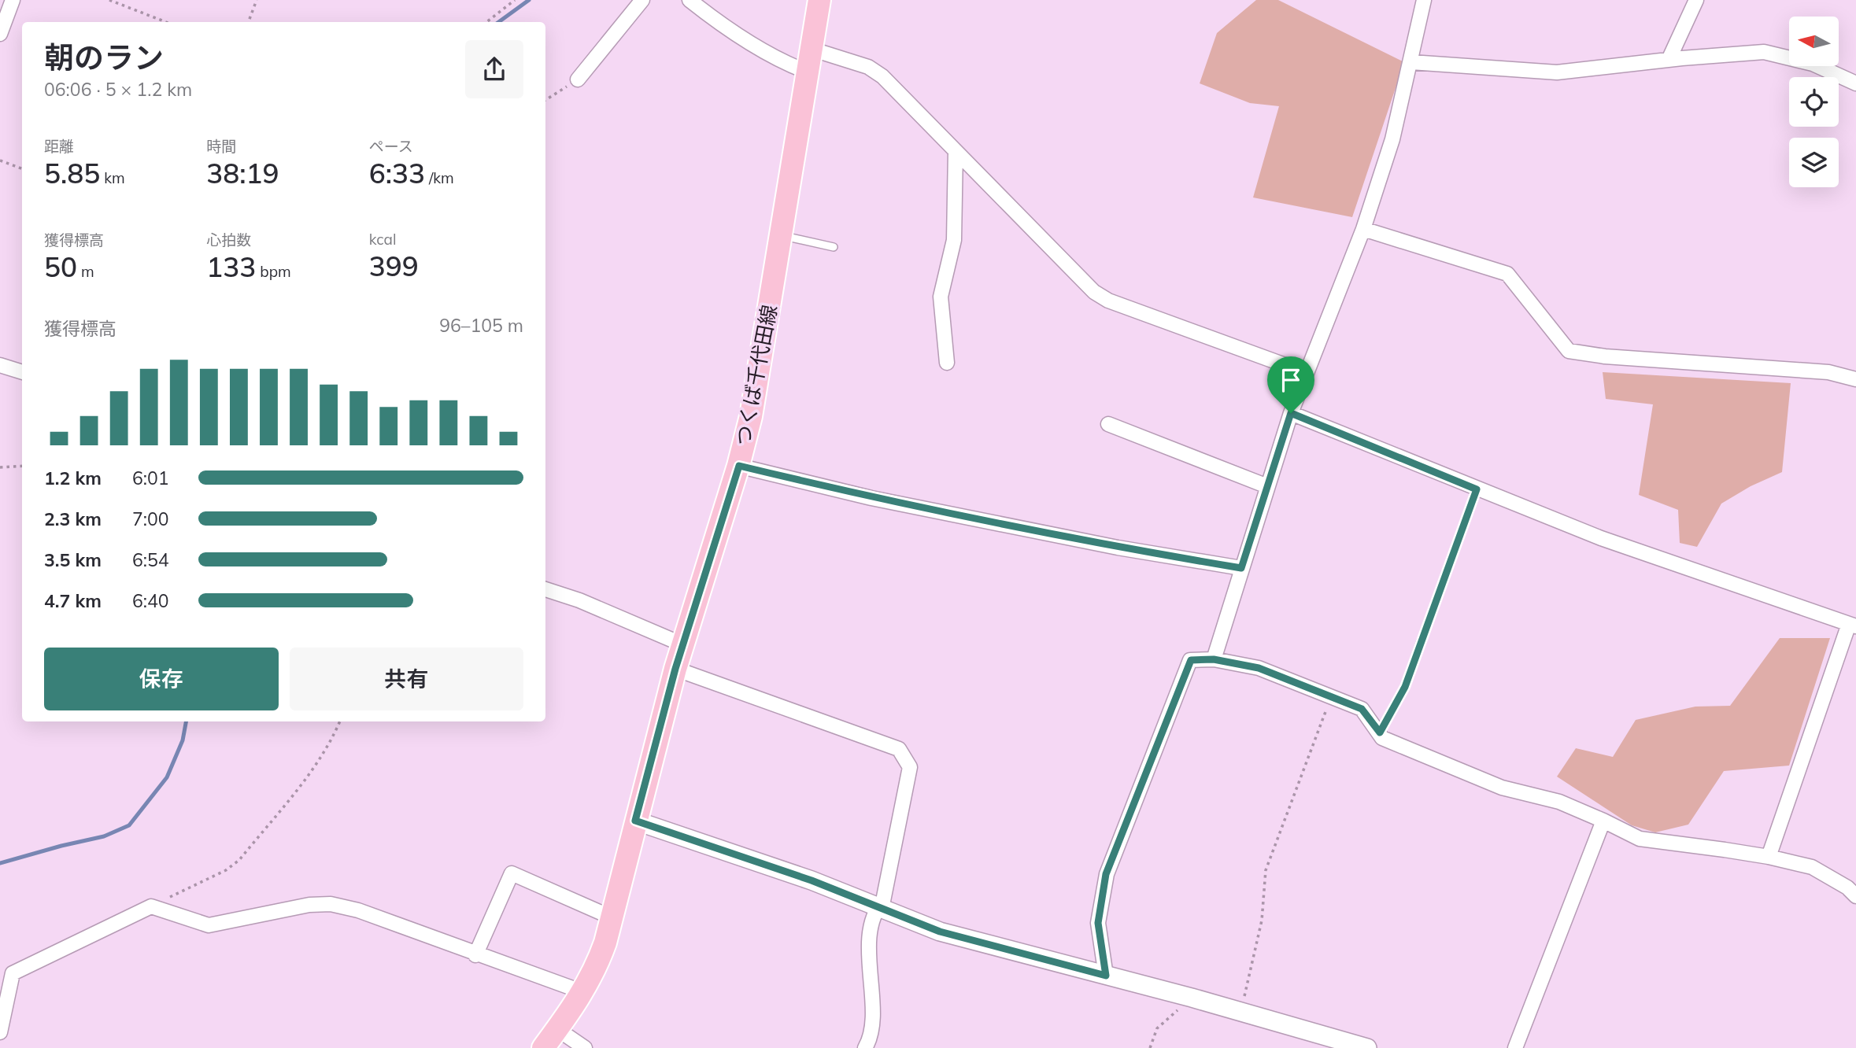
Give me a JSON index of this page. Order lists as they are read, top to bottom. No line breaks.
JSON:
{"streets":{"main road":["つくば千代田線"]},"north":"left","page":{"heading":["朝のラン","06:06 · 5 × 1.2 km"],"stats":[["距離","5.85 km"],["時間","38:19"],["ペース","6:33 /km"],["獲得標高","50 m"],["心拍数","133 bpm"],["kcal","399"]],"chart":["獲得標高","96–105 m"],"list":[{"name":"1.2 km","note":"6:01"},{"name":"2.3 km","note":"7:00"},{"name":"3.5 km","note":"6:54"},{"name":"4.7 km","note":"6:40"}],"buttons":["保存","共有"]}}
